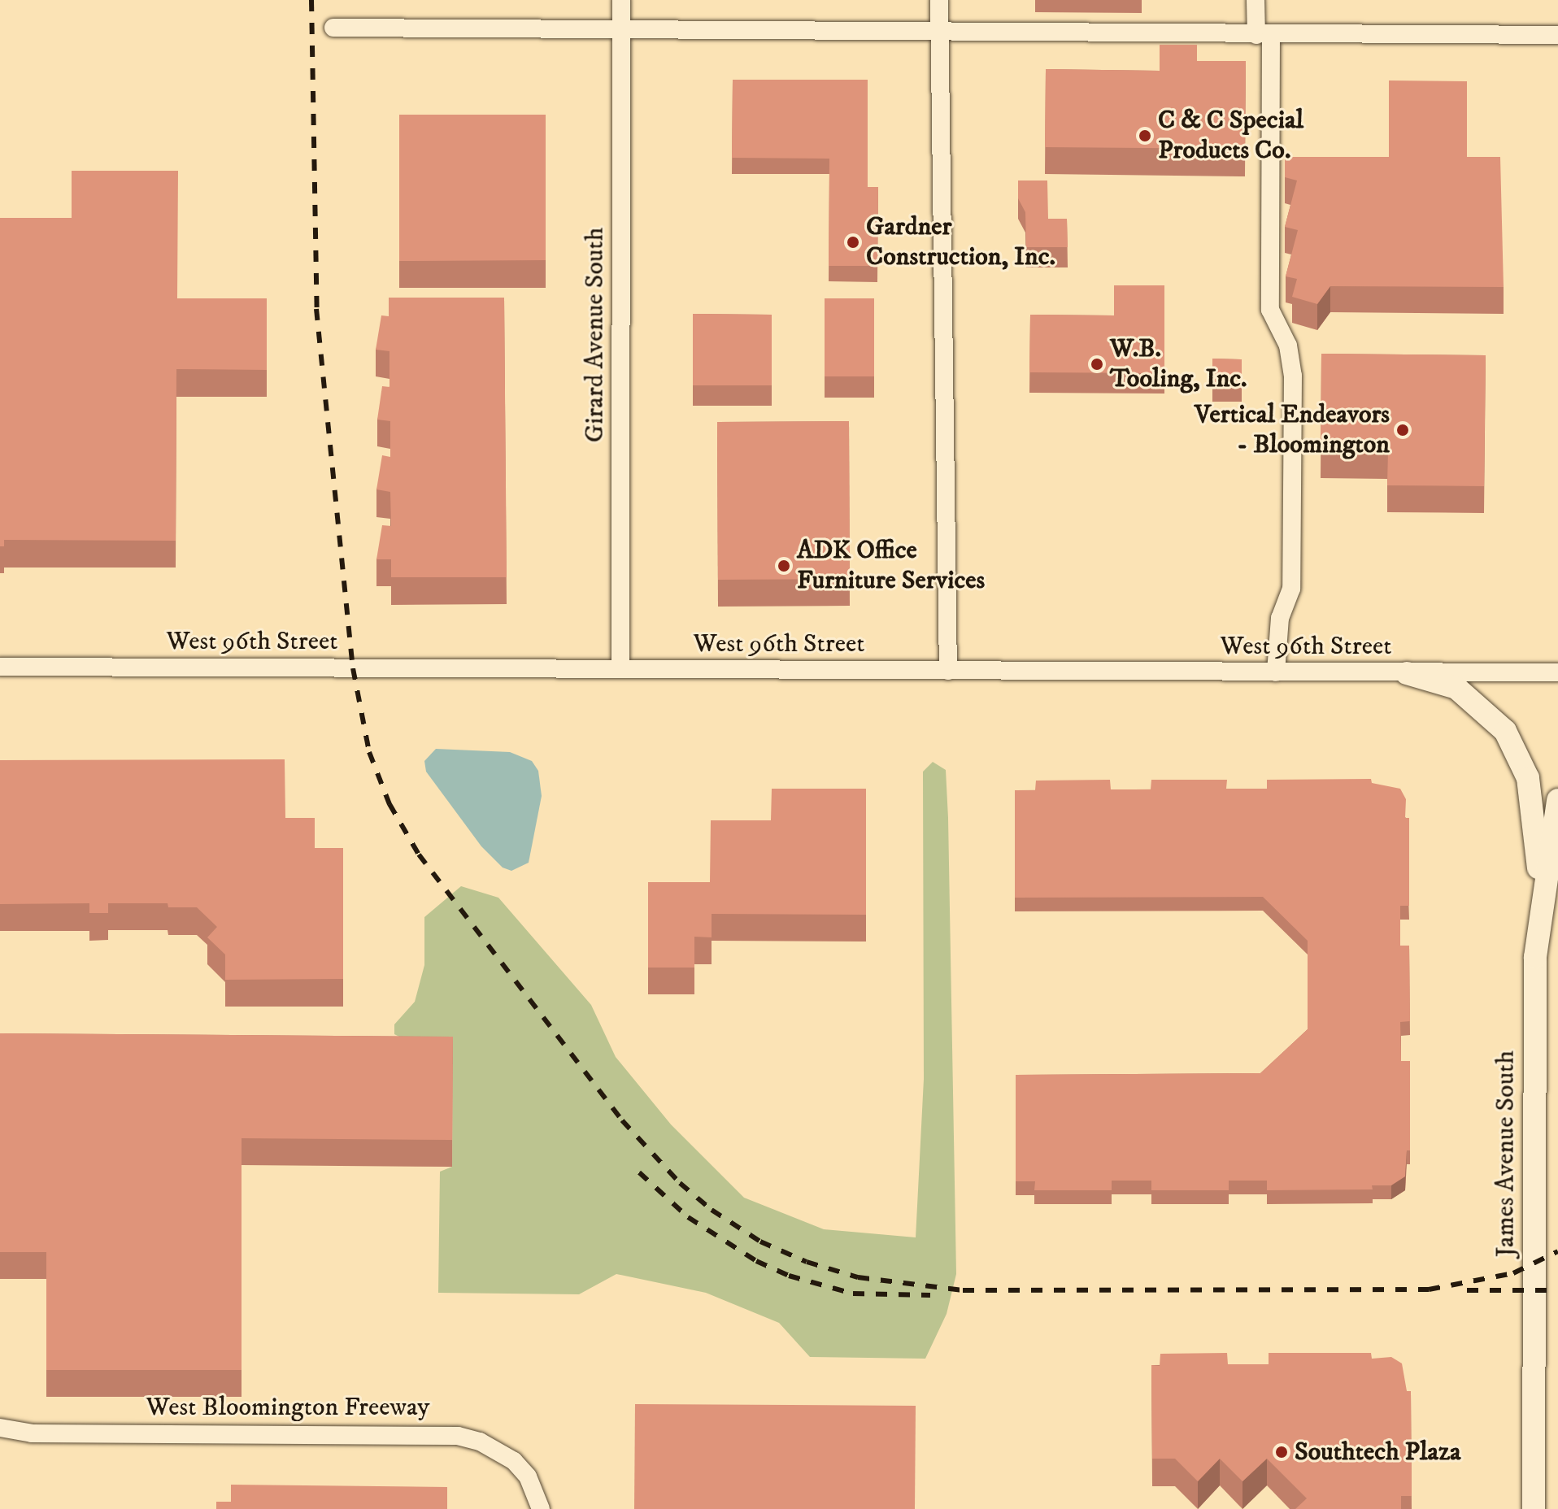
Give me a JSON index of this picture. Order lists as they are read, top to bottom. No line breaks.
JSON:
{"streets":{"street":["Girard Avenue South","West 96th Street","James Avenue South","West Bloomington Freeway"]},"crossings":[["Girard Avenue South","West 96th Street"]],"places":["C & C Special Products Co.","Gardner Construction, Inc.","W.B. Tooling, Inc.","Vertical Endeavors - Bloomington","ADK Office Furniture Services","Southtech Plaza"]}
